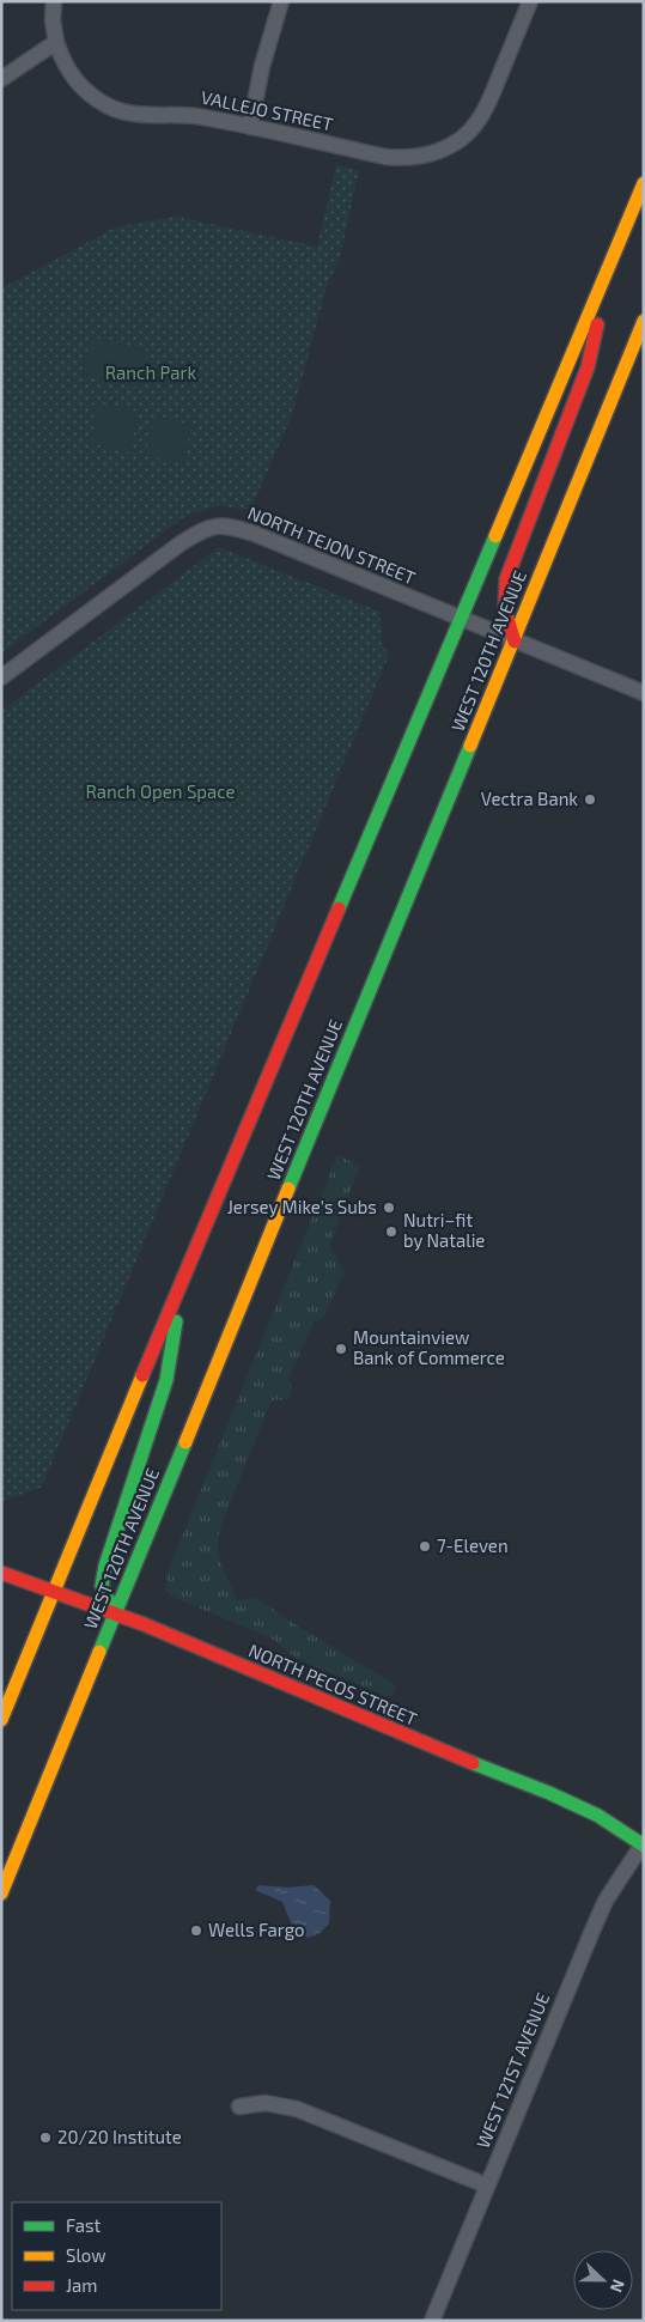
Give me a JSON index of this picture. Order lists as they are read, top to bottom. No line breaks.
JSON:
{"streets":{"main road":["WEST 120TH AVENUE","NORTH PECOS STREET"],"street":["VALLEJO STREET","NORTH TEJON STREET","WEST 121ST AVENUE"]},"crossings":[["NORTH TEJON STREET","WEST 120TH AVENUE"],["WEST 120TH AVENUE","NORTH PECOS STREET"],["NORTH PECOS STREET","WEST 121ST AVENUE"]],"parks":["Ranch Park","Ranch Open Space"],"places":["Vectra Bank","Jersey Mike's Subs","Nutri–fit by Natalie","Mountainview Bank of Commerce","7-Eleven","Wells Fargo","20/20 Institute"],"legend":["Fast","Slow","Jam"],"north":"right"}
